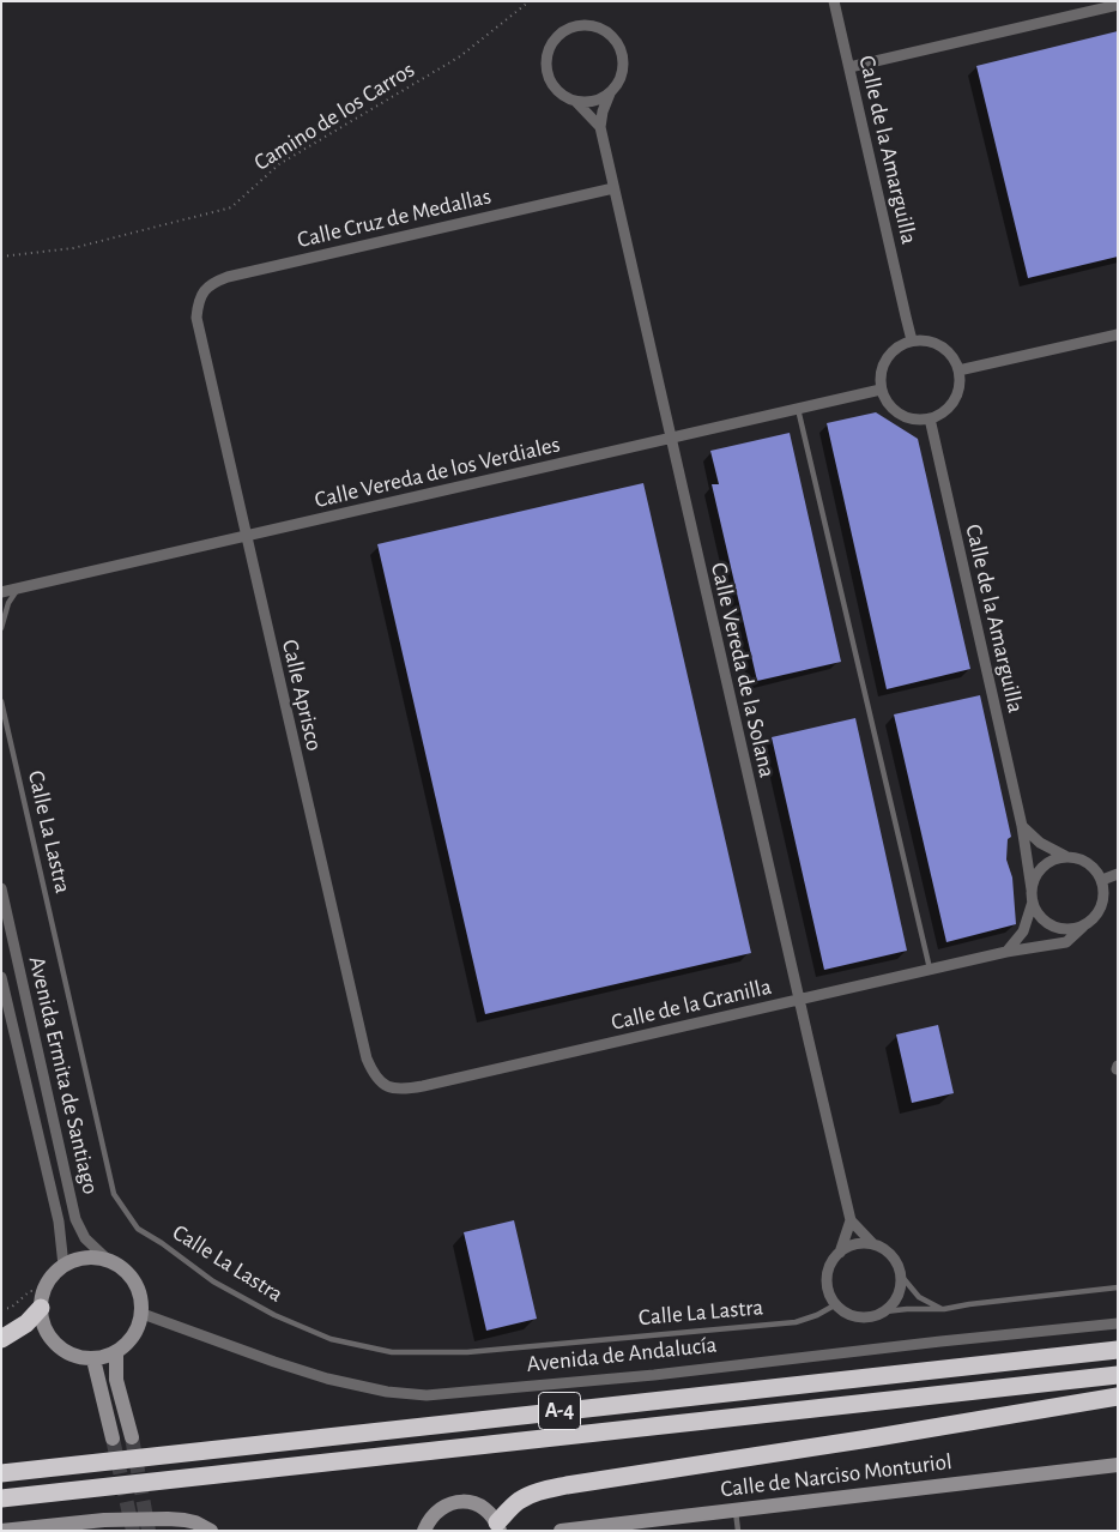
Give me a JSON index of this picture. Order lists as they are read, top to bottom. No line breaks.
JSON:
{"streets":{"highway":["A-4"],"street":["Calle de la Amarguilla","Calle Cruz de Medallas","Calle Vereda de los Verdiales","Calle Vereda de la Solana","Calle Aprisco","Calle de la Granilla","Avenida Ermita de Santiago","Avenida de Andalucía","Calle de Narciso Monturiol"],"lane":["Calle La Lastra"],"path":["Camino de los Carros"]},"crossings":[["Calle de la Amarguilla","Calle Vereda de los Verdiales"],["Calle de la Amarguilla","Calle de la Granilla"],["Calle Cruz de Medallas","Calle Vereda de la Solana"],["Calle Cruz de Medallas","Calle Aprisco"],["Calle Vereda de los Verdiales","Calle Vereda de la Solana"],["Calle Vereda de los Verdiales","Calle Aprisco"],["Calle Vereda de la Solana","Calle de la Granilla"],["Calle Aprisco","Calle de la Granilla"],["Avenida Ermita de Santiago","Avenida de Andalucía"]]}
